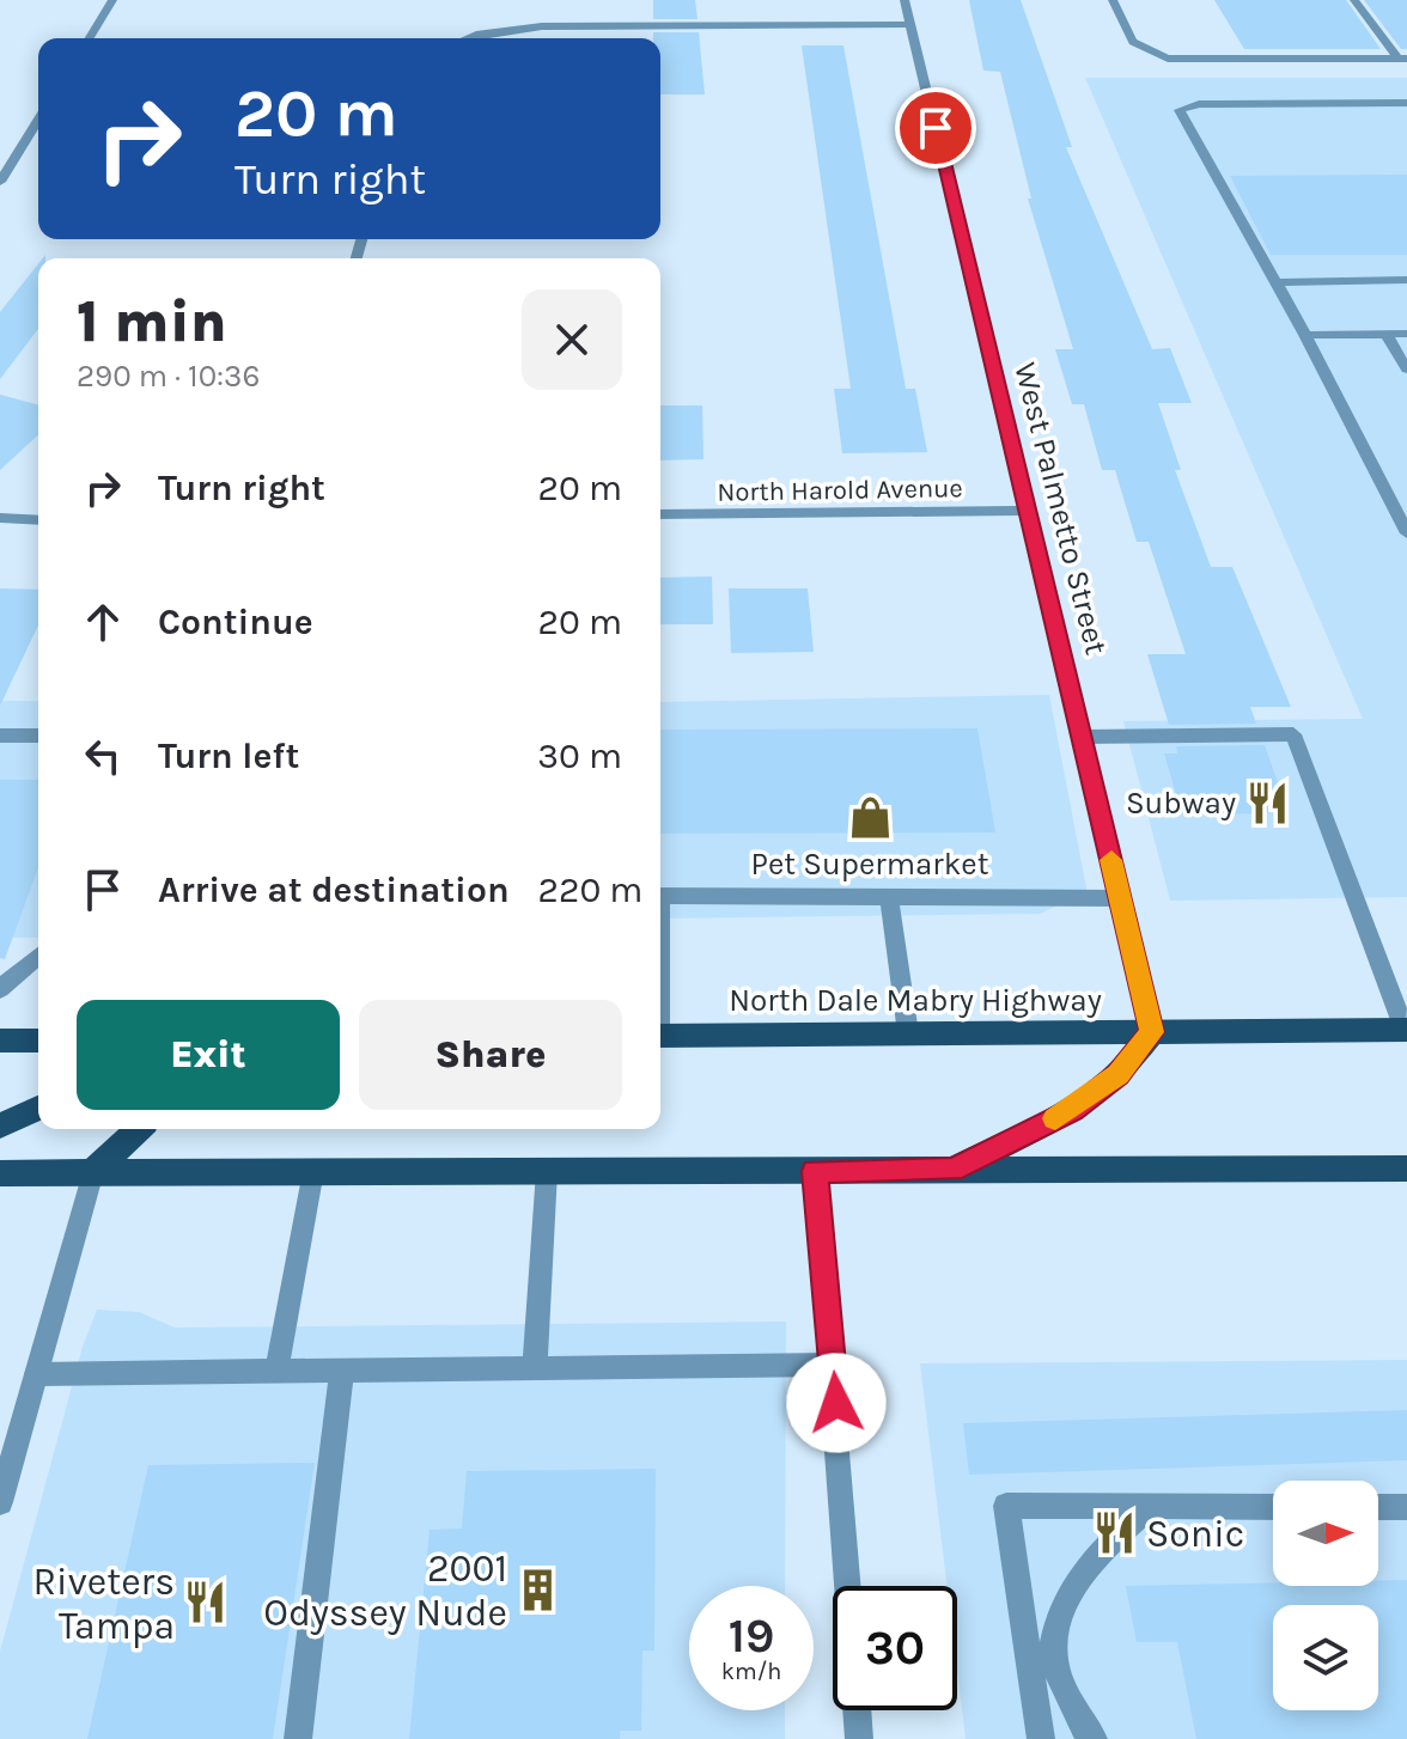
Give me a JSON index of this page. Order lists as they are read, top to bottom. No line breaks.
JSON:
{"streets":{"main road":["North Dale Mabry Highway"],"street":["North Harold Avenue","West Palmetto Street"]},"crossings":[["North Harold Avenue","West Palmetto Street"],["West Palmetto Street","North Dale Mabry Highway"]],"places":{"restaurant":["Subway","Sonic","Riveters Tampa"],"shop":["Pet Supermarket"],"building":["2001 Odyssey Nude"]},"north":"right","page":{"turn":["20 m","Turn right"],"heading":["1 min","290 m · 10:36"],"list":[{"name":"Turn right","value":"20 m"},{"name":"Continue","value":"20 m"},{"name":"Turn left","value":"30 m"},{"name":"Arrive at destination","value":"220 m"}],"buttons":["Exit","Share"],"speed":"19 km/h","limit":"30"}}
